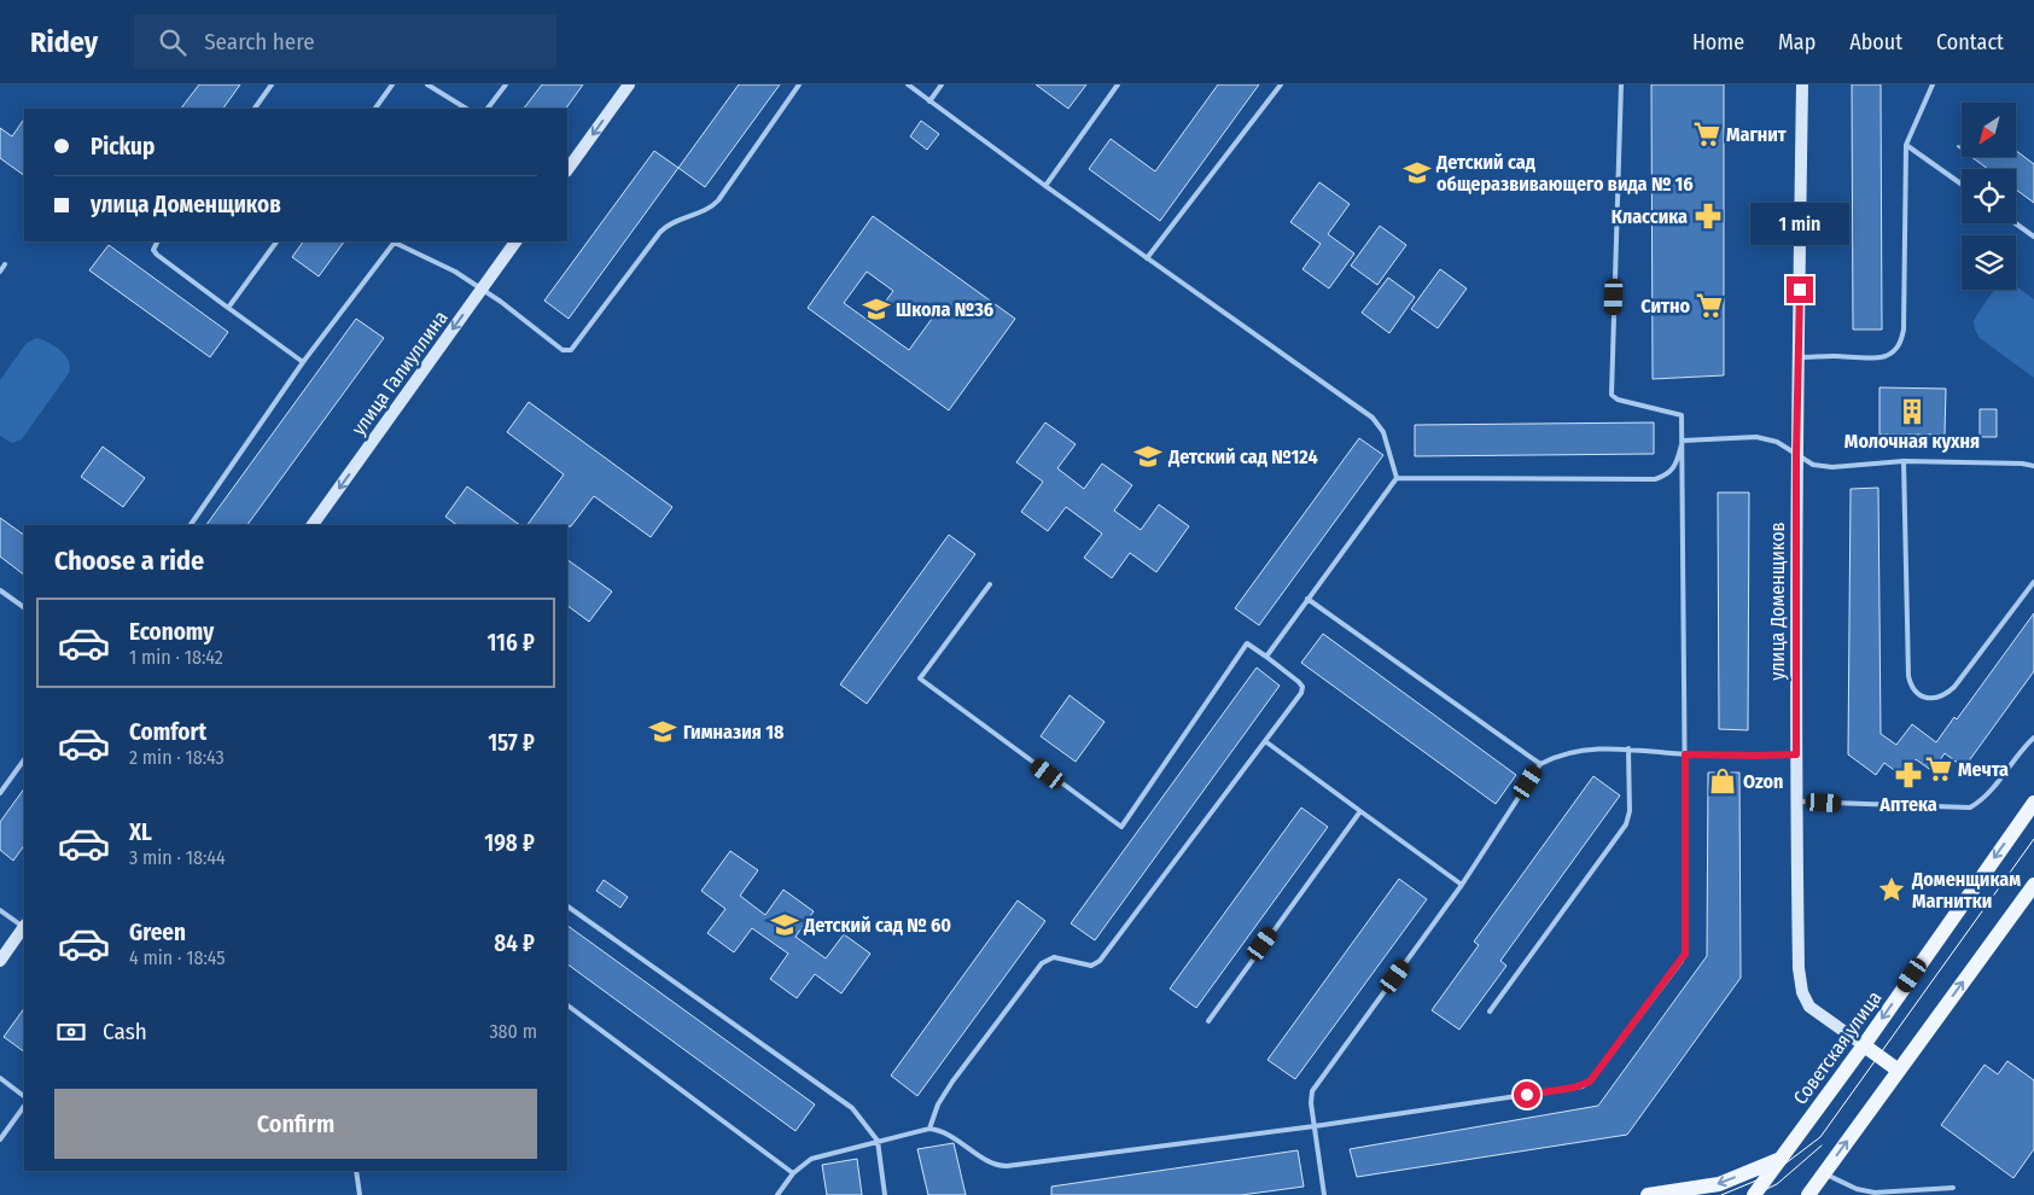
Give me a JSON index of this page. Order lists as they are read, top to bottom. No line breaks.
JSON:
{"streets":{"main road":["улица Доменщиков","Советская улица"],"street":["улица Галиуллина"]},"crossings":[["улица Доменщиков","Советская улица"]],"one_way":["улица Галиуллина"],"places":{"supermarket":["Магнит","Ситно","Мечта"],"school or university":["Детский сад общеразвивающего вида № 16","Школа №36","Детский сад №124","Гимназия 18","Детский сад № 60"],"pharmacy":["Классика","Аптека"],"building":["Молочная кухня"],"shop":["Ozon"],"place":["Доменщикам Магнитки"]},"north":"bottom left","page":{"header":"Ridey","search":"Search here","nav":["Home","Map","About","Contact"],"banner":["Pickup","улица Доменщиков"],"bubble":"1 min","heading":"Choose a ride","list":[{"name":"Economy","note":"1 min · 18:42","value":"116 ₽"},{"name":"Comfort","note":"2 min · 18:43","value":"157 ₽"},{"name":"XL","note":"3 min · 18:44","value":"198 ₽"},{"name":"Green","note":"4 min · 18:45","value":"84 ₽"}],"pay":["Cash","380 m"],"buttons":"Confirm"}}
